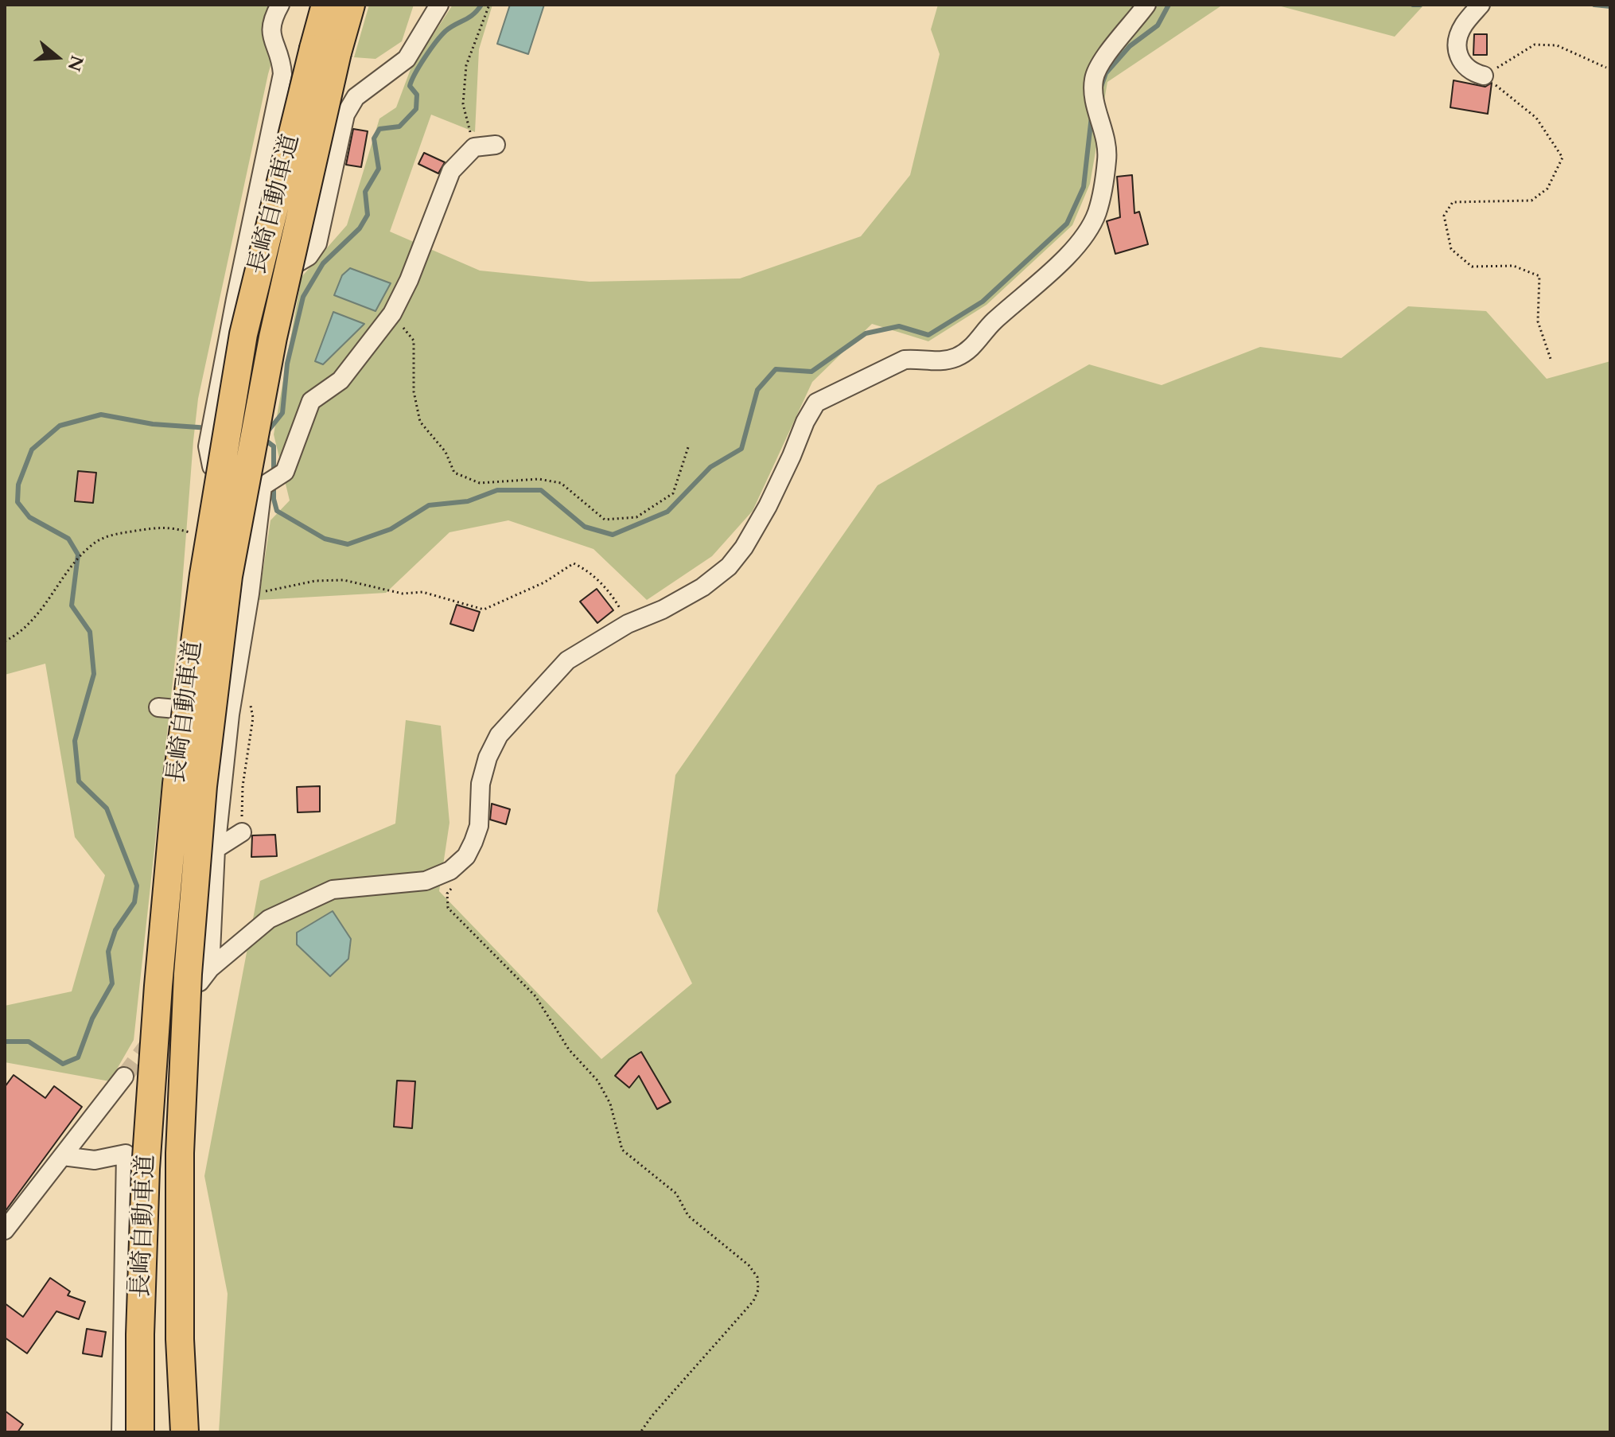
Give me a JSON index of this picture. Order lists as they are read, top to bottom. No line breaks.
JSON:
{"streets":{"highway":["長崎自動車道"]},"north":"right"}
